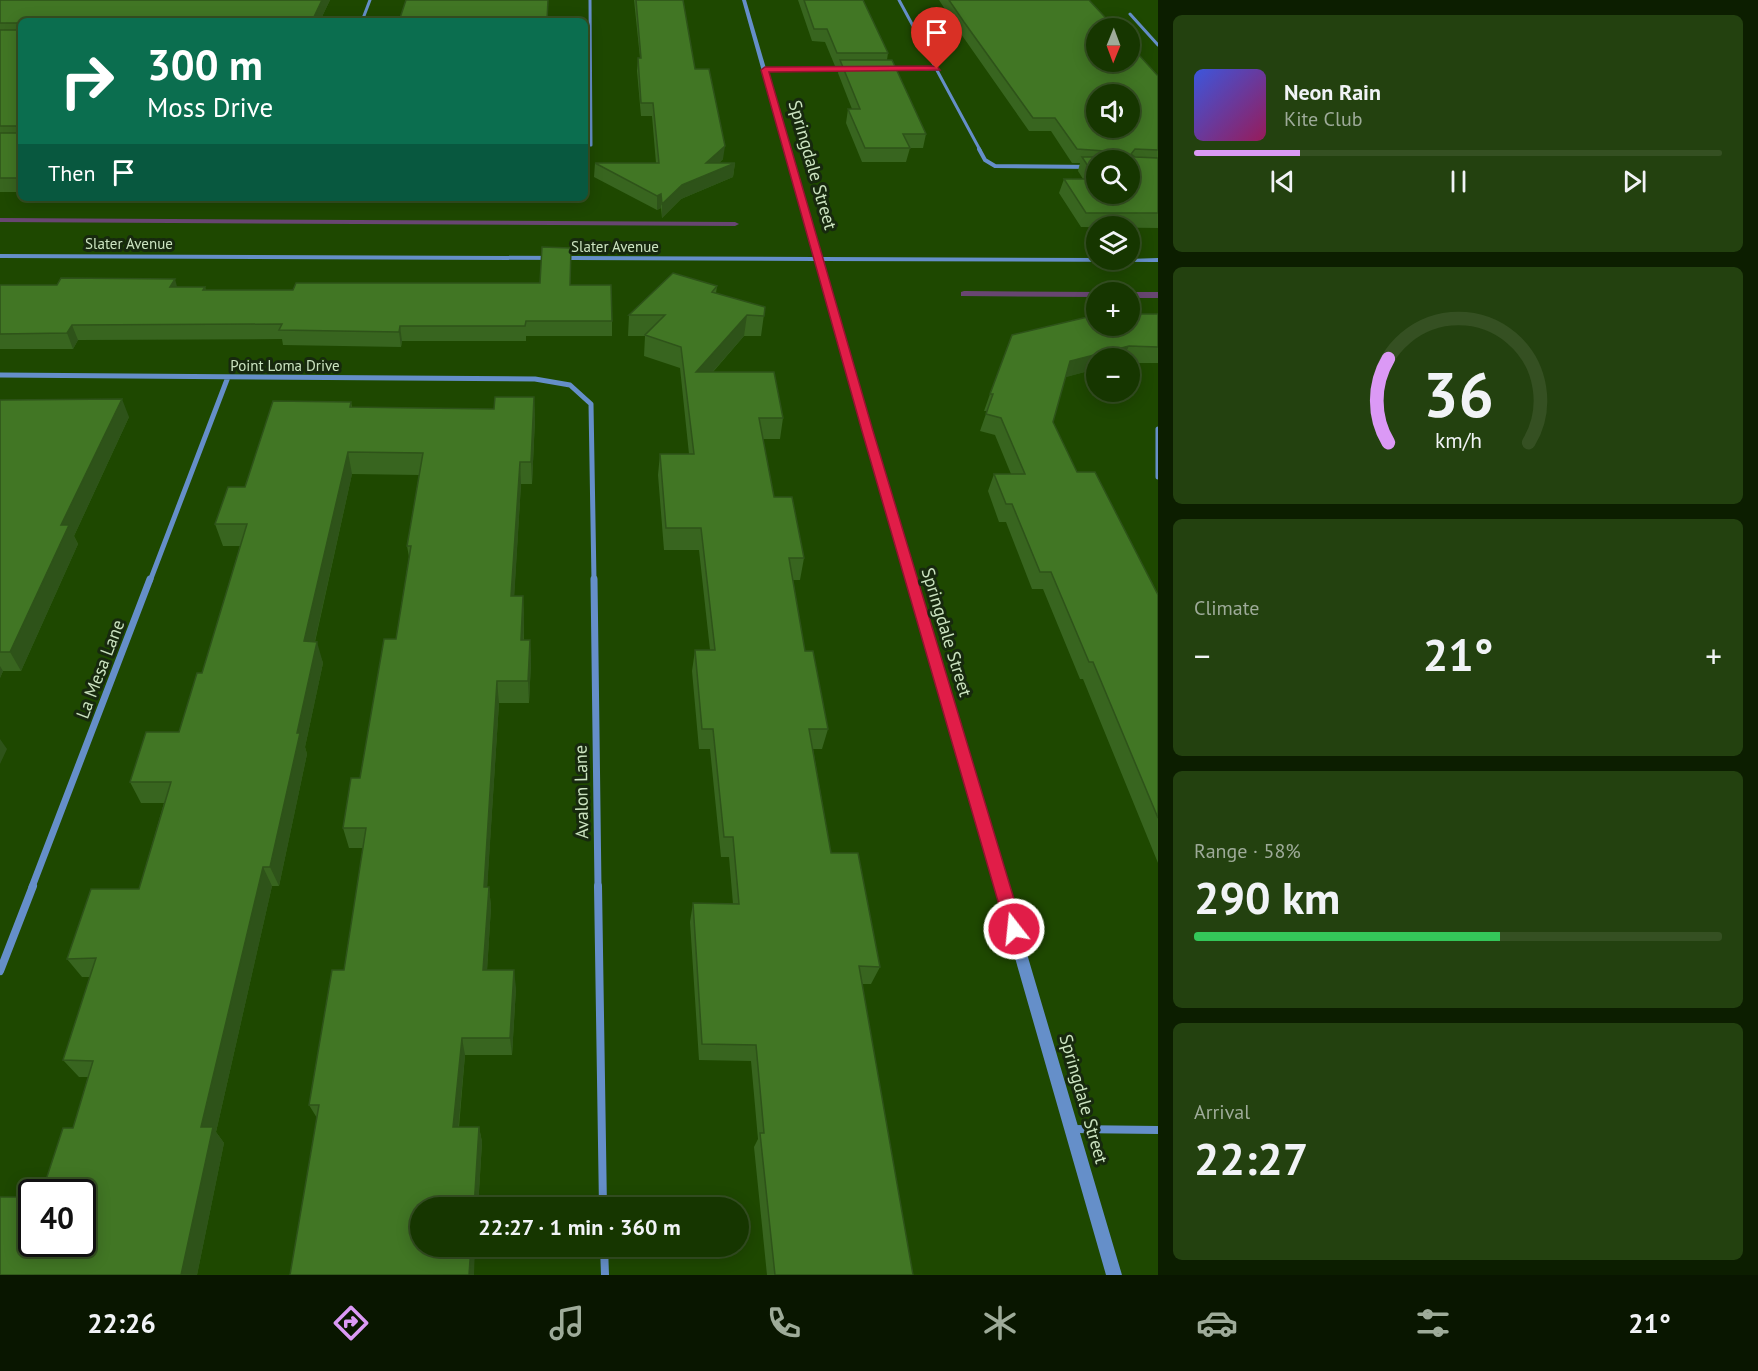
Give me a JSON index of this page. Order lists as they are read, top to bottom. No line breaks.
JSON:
{"streets":{"street":["Springdale Street","Slater Avenue","Point Loma Drive","La Mesa Lane","Avalon Lane"]},"crossings":[["Springdale Street","Slater Avenue"],["Point Loma Drive","La Mesa Lane"],["Point Loma Drive","Avalon Lane"]],"north":"bottom","page":{"map_buttons":["+","−"],"turn":["300 m","Moss Drive"],"song":["Neon Rain","Kite Club"],"then":"Then","tile":["Climate",["Range · 58%","290 km"],["Arrival","22:27"]],"heat":["−","21°","+"],"limit":"40","trip":"22:27 · 1 min · 360 m","tabs":["22:26","21°"],"gauge":["36","km/h"]}}
